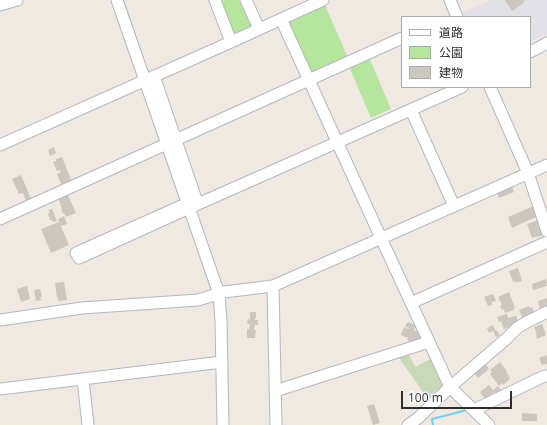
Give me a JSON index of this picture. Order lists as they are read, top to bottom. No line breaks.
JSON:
{"legend":["道路","公園","建物"],"scale_bar":"100 m"}
